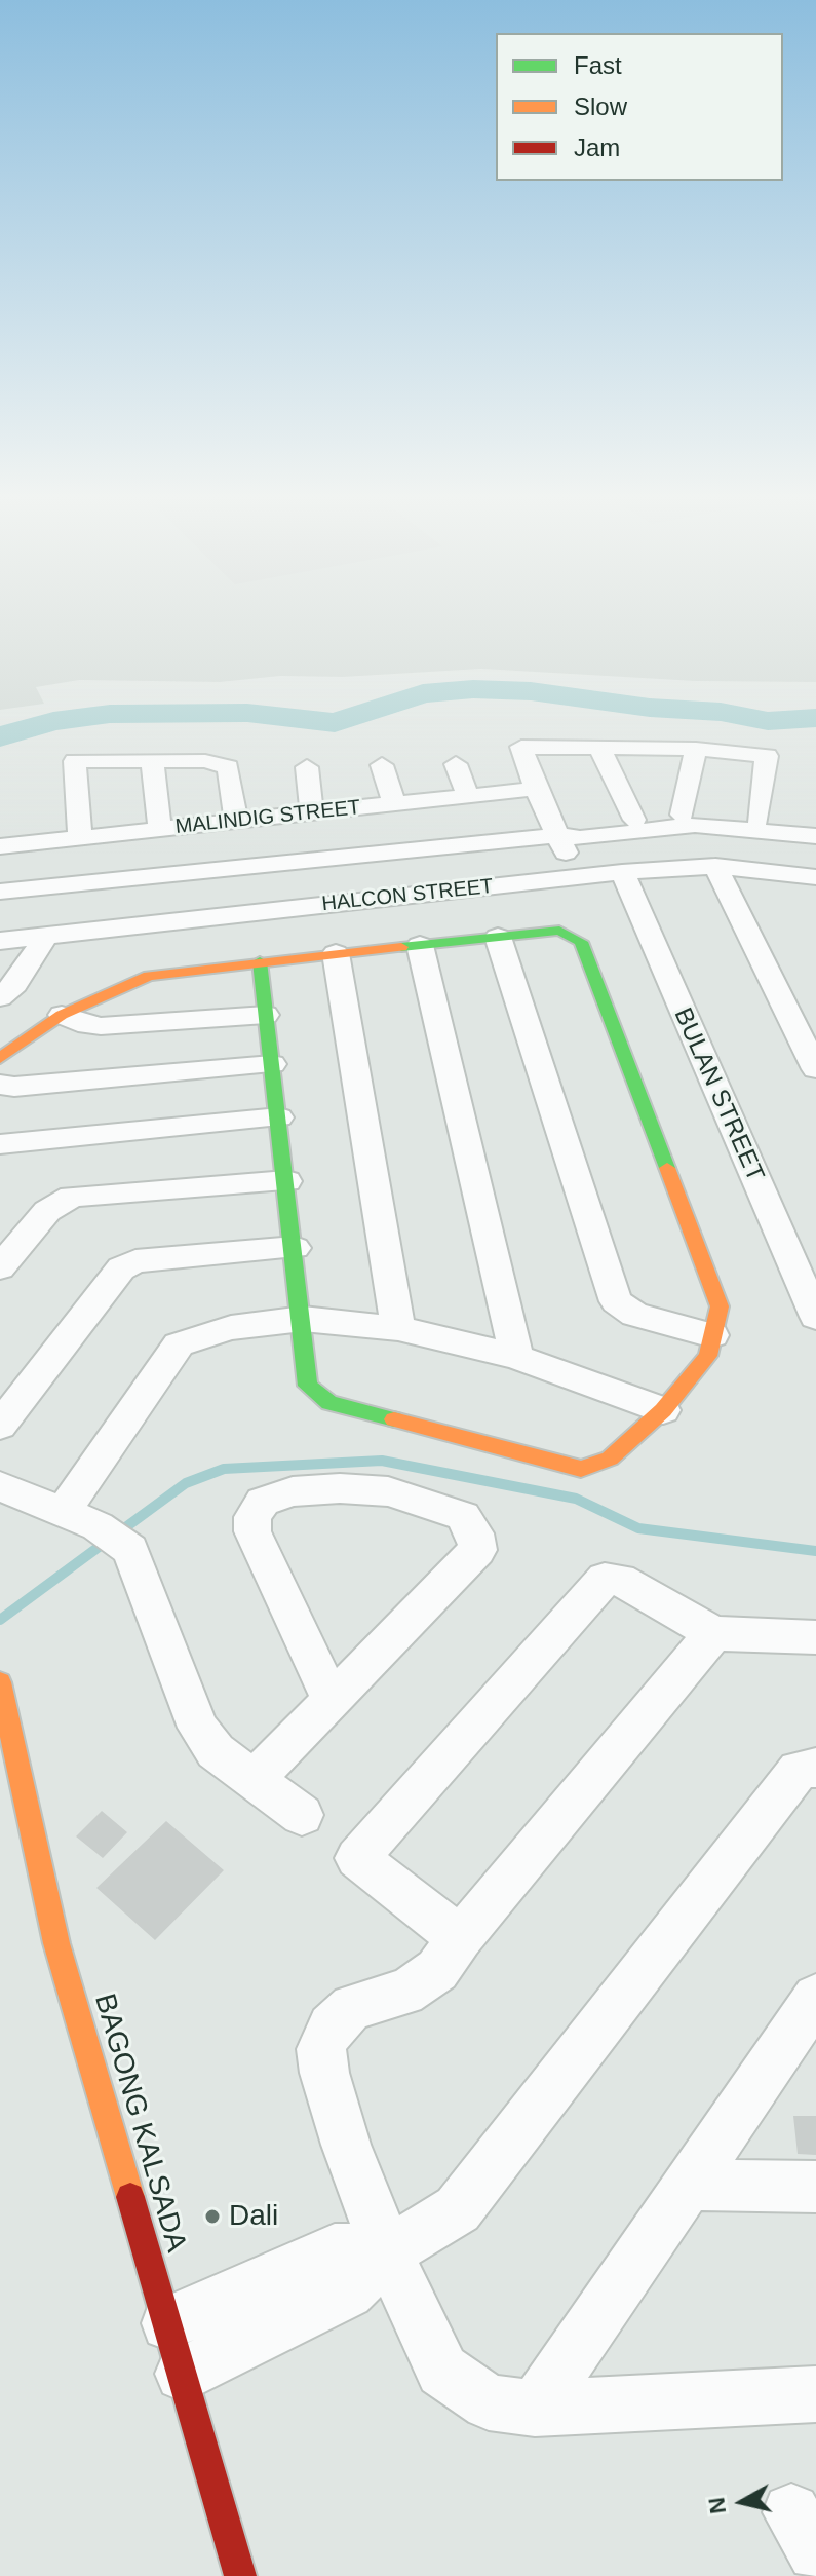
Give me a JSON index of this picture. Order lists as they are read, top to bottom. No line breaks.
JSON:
{"streets":{"street":["MALINDIG STREET","HALCON STREET","BULAN STREET","BAGONG KALSADA"]},"crossings":[["HALCON STREET","BULAN STREET"]],"places":["Dali"],"legend":["Fast","Slow","Jam"],"north":"left"}
